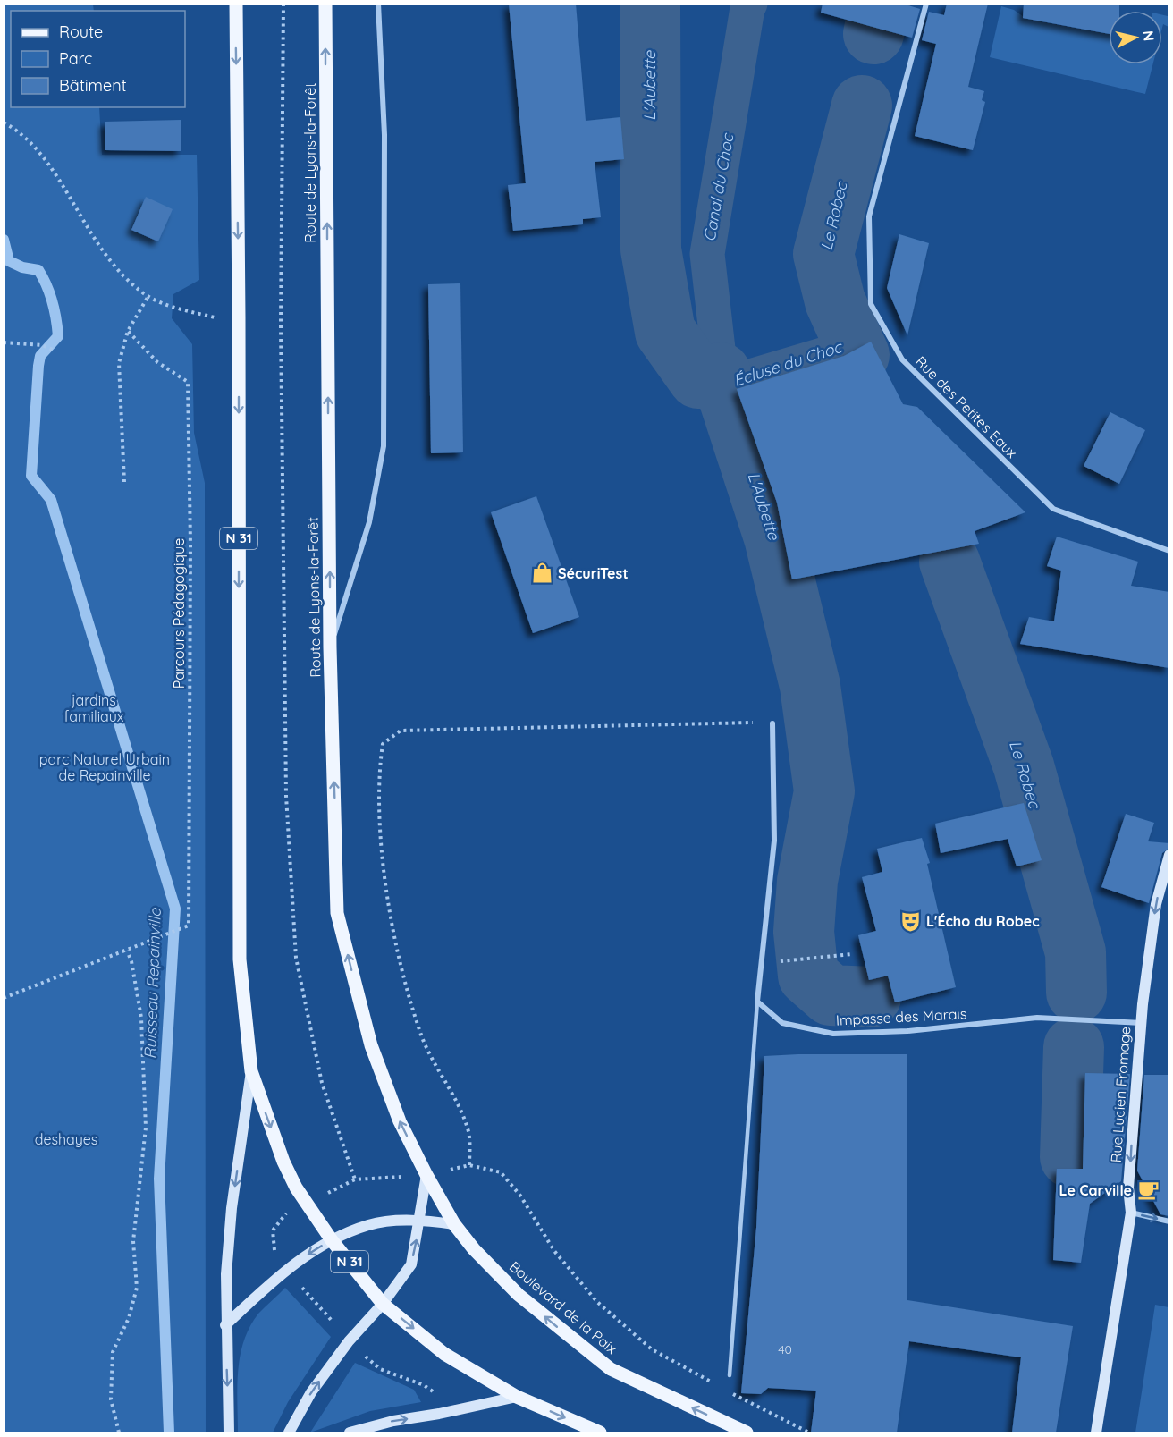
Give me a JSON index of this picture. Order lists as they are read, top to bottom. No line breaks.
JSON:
{"streets":{"main road":["Route de Lyons-la-Forêt","N 31","Rue Lucien Fromage","Boulevard de la Paix"],"street":["Rue des Petites Eaux","Impasse des Marais"],"path":["Parcours Pédagogique"]},"crossings":[["Route de Lyons-la-Forêt","Boulevard de la Paix"],["Impasse des Marais","Rue Lucien Fromage"]],"one_way":["Rue Lucien Fromage"],"water":["L'Aubette","Canal du Choc","Le Robec","Écluse du Choc","Ruisseau Repainville"],"parks":["jardins familiaux","parc Naturel Urbain de Repainville","deshayes"],"places":{"shop":["SécuriTest"],"theatre":["L'Écho du Robec"],"cafe":["Le Carville"]},"house_numbers":["40"],"legend":["Route","Parc","Bâtiment"],"north":"right"}
